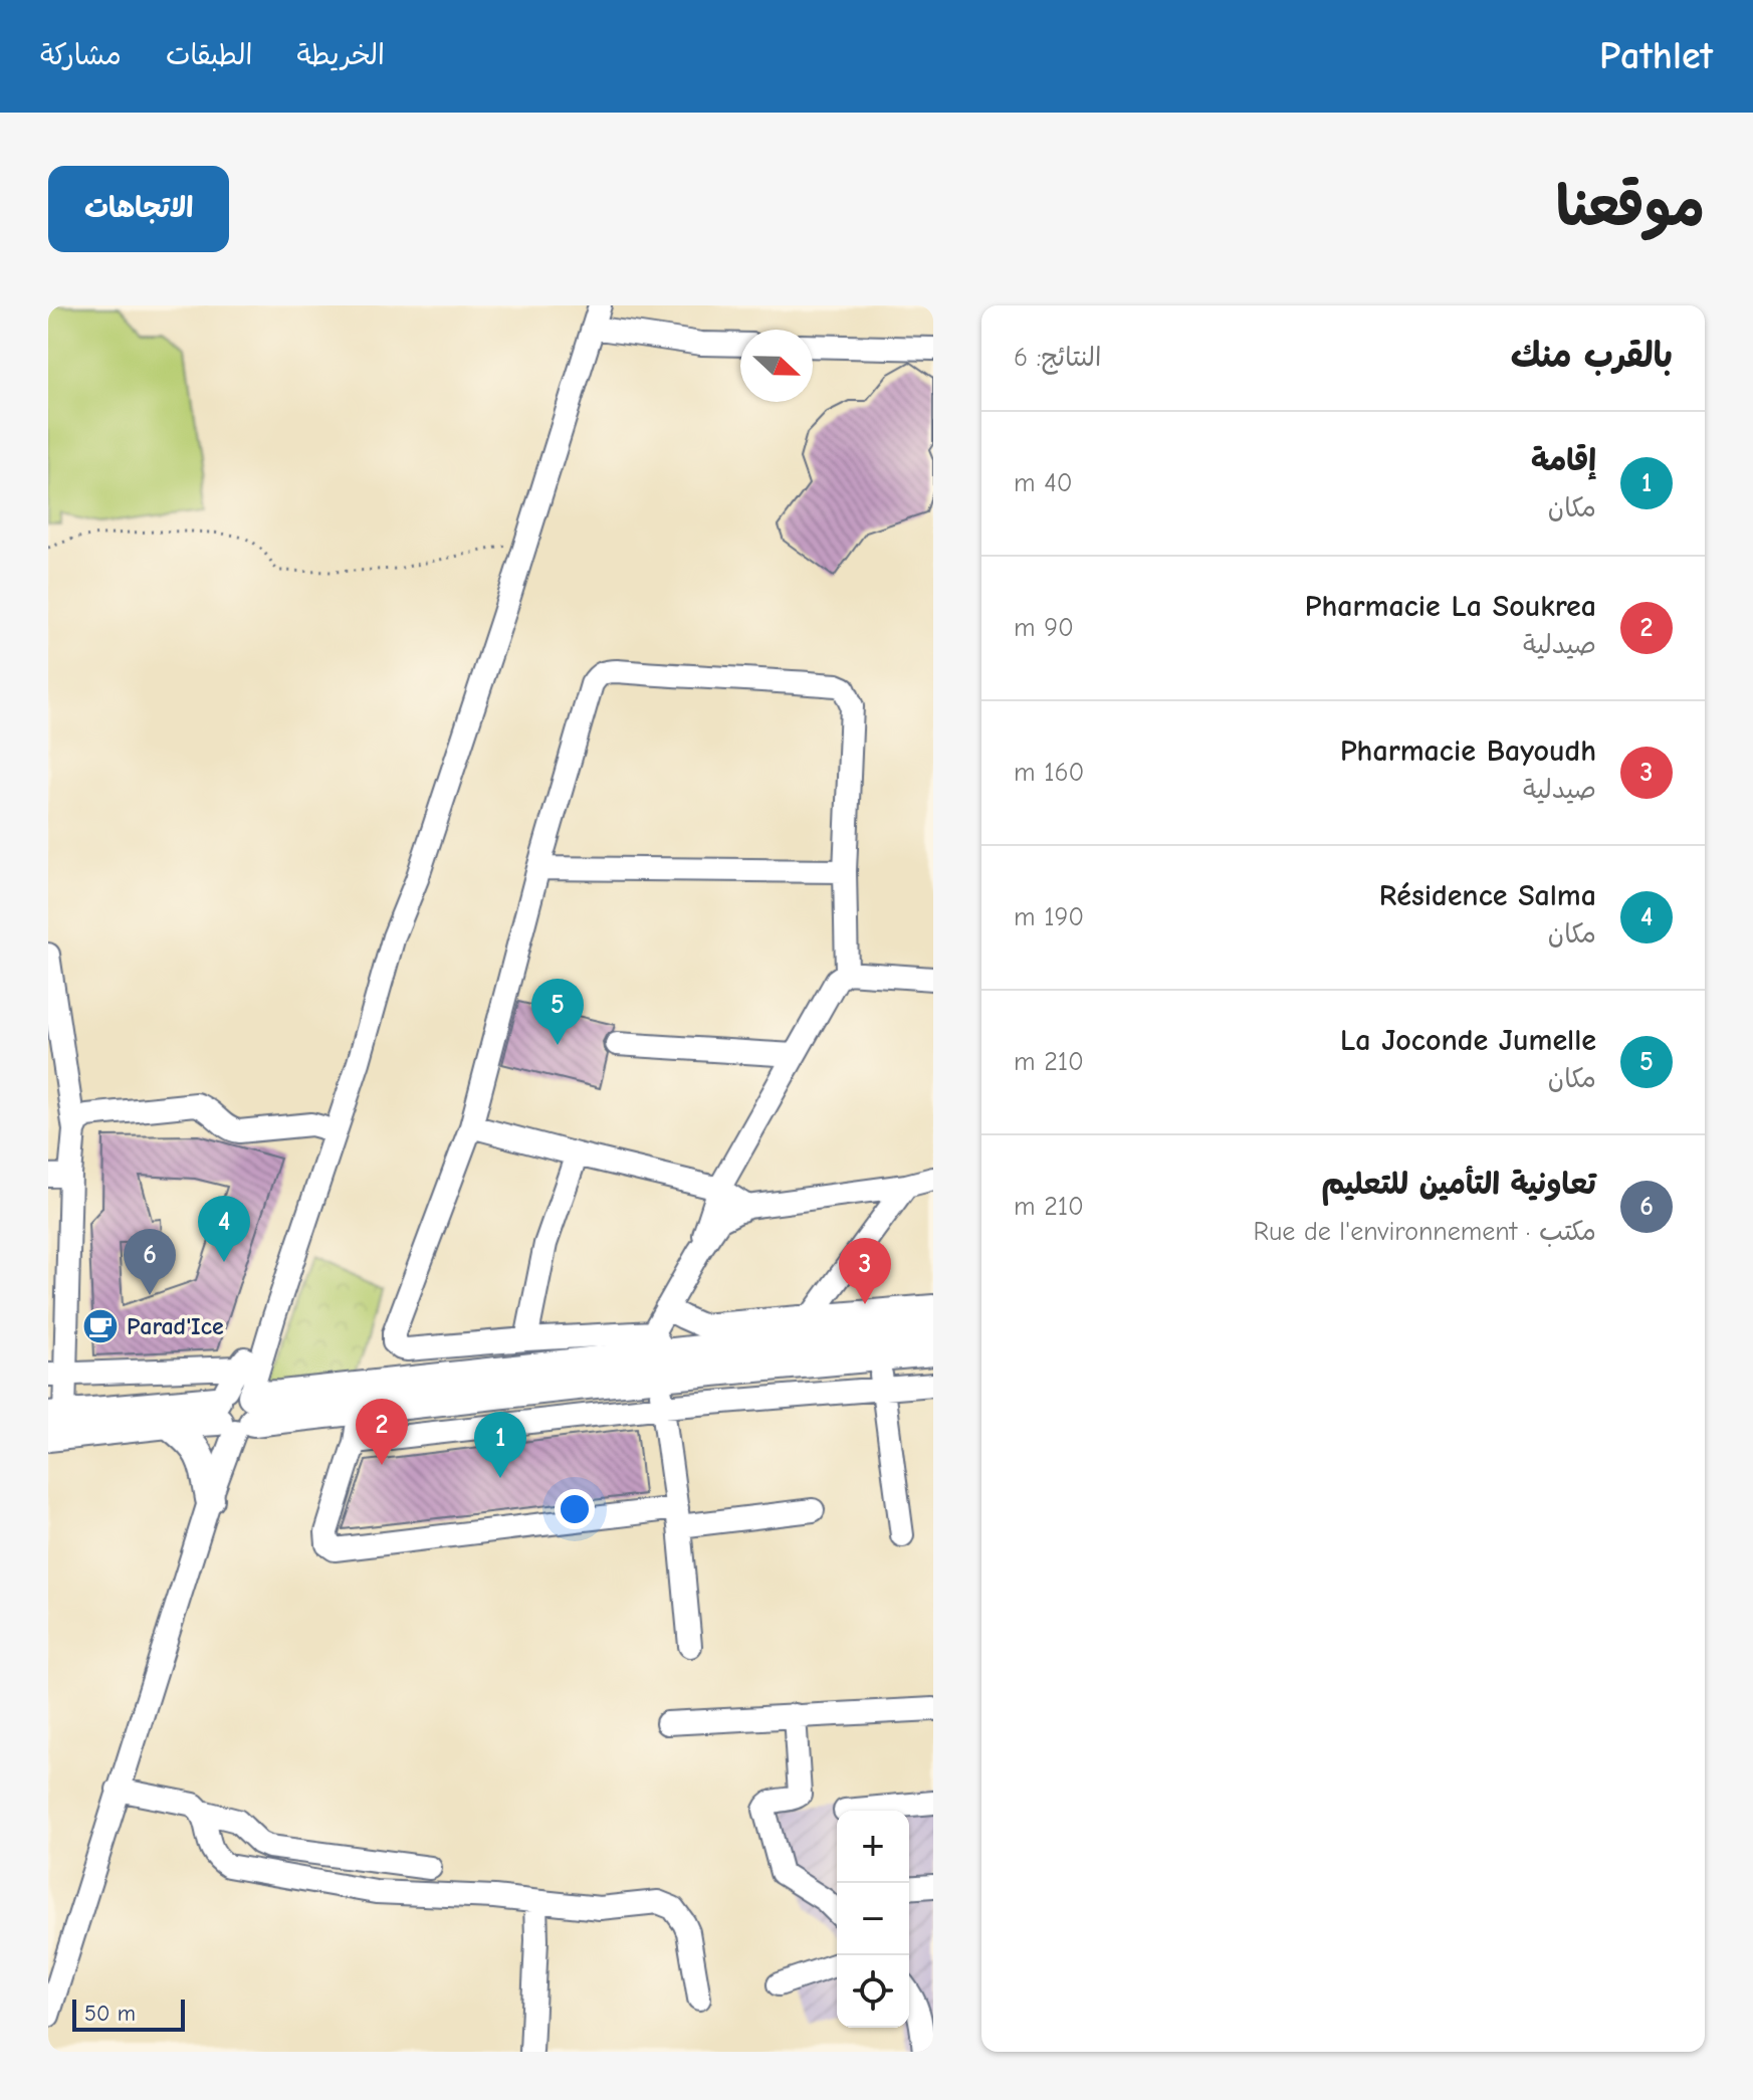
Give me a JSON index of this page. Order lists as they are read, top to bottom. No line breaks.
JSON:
{"places":{"cafe":["Parad'Ice"]},"scale_bar":"50 m","north":"right","page":{"header":"Pathlet","nav":["الخريطة","الطبقات","مشاركة"],"title":"موقعنا","buttons":"الاتجاهات","heading":["بالقرب منك","النتائج: 6"],"list":[{"mark":"1","name":"إقامة","note":"مكان","value":"40 m"},{"mark":"2","name":"Pharmacie La Soukrea","note":"صيدلية","value":"90 m"},{"mark":"3","name":"Pharmacie Bayoudh","note":"صيدلية","value":"160 m"},{"mark":"4","name":"Résidence Salma","note":"مكان","value":"190 m"},{"mark":"5","name":"La Joconde Jumelle","note":"مكان","value":"210 m"},{"mark":"6","name":"تعاونية التأمين للتعليم","note":"مكتب · Rue de l'environnement","value":"210 m"}],"pins":["5","4","6","3","2","1"],"map_buttons":["+","−"],"scale":"50 m"}}
